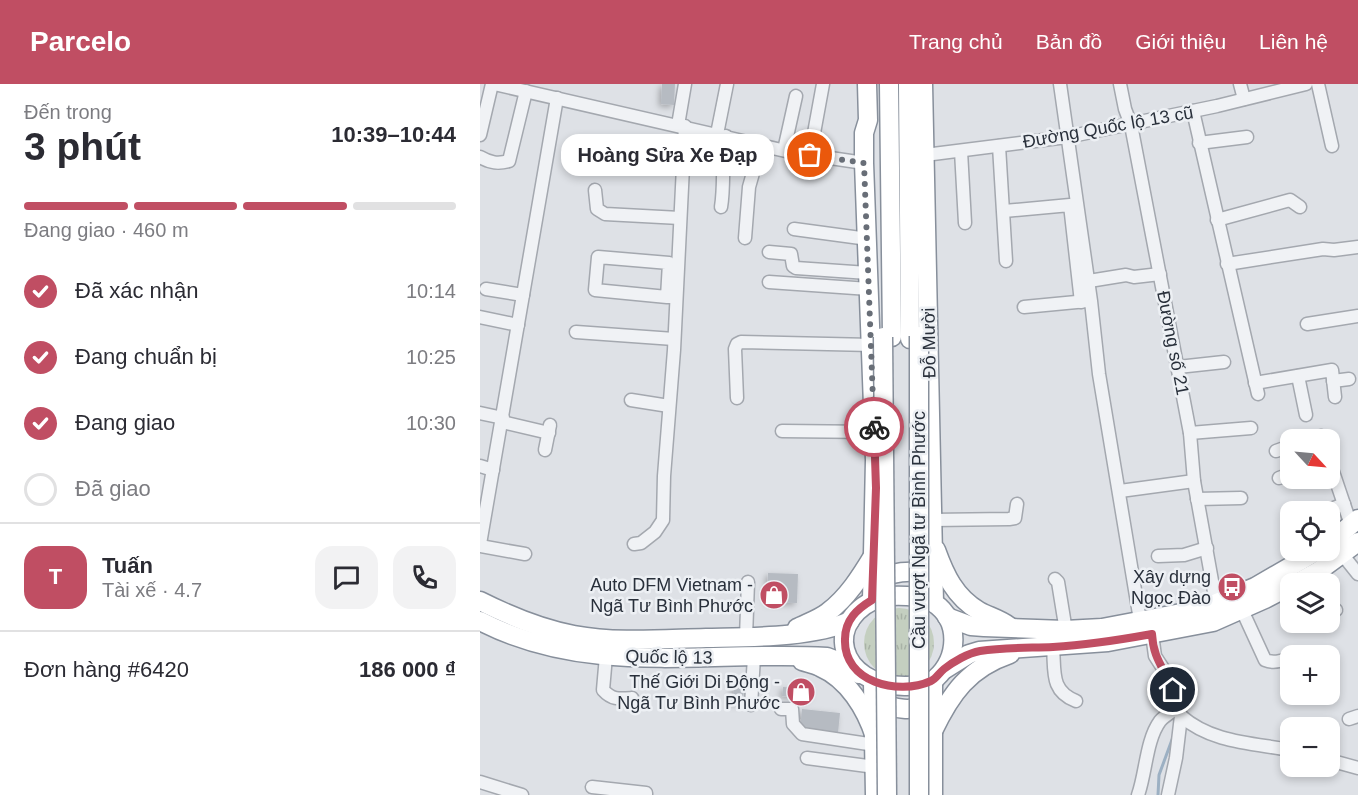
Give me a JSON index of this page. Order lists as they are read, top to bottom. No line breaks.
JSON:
{"streets":{"highway":["Đỗ Mười","Cầu vượt Ngã tư Bình Phước","Quốc lộ 13"],"street":["Đường Quốc lộ 13 cũ","Đường số 21"]},"crossings":[["Đường Quốc lộ 13 cũ","Đỗ Mười"],["Đường Quốc lộ 13 cũ","Đường số 21"],["Đỗ Mười","Cầu vượt Ngã tư Bình Phước"],["Đỗ Mười","Quốc lộ 13"]],"places":{"other":["Hoàng Sửa Xe Đạp"],"bus stop":["Xây dựng Ngọc Đào"],"shop":["Auto DFM Vietnam - Ngã Tư Bình Phước","Thế Giới Di Động - Ngã Tư Bình Phước"]},"north":"bottom right","page":{"header":"Parcelo","nav":["Trang chủ","Bản đồ","Giới thiệu","Liên hệ"],"heading":["3 phút","Đến trong","10:39–10:44"],"panel":["Tuấn","Tài xế · 4.7","Đơn hàng #6420","186 000 ₫"],"bubble":"Hoàng Sửa Xe Đạp","bar":"Đang giao · 460 m","list":[["Đã xác nhận","10:14"],["Đang chuẩn bị","10:25"],["Đang giao","10:30"],"Đã giao"],"map_buttons":["+","−"],"round":"T"}}
